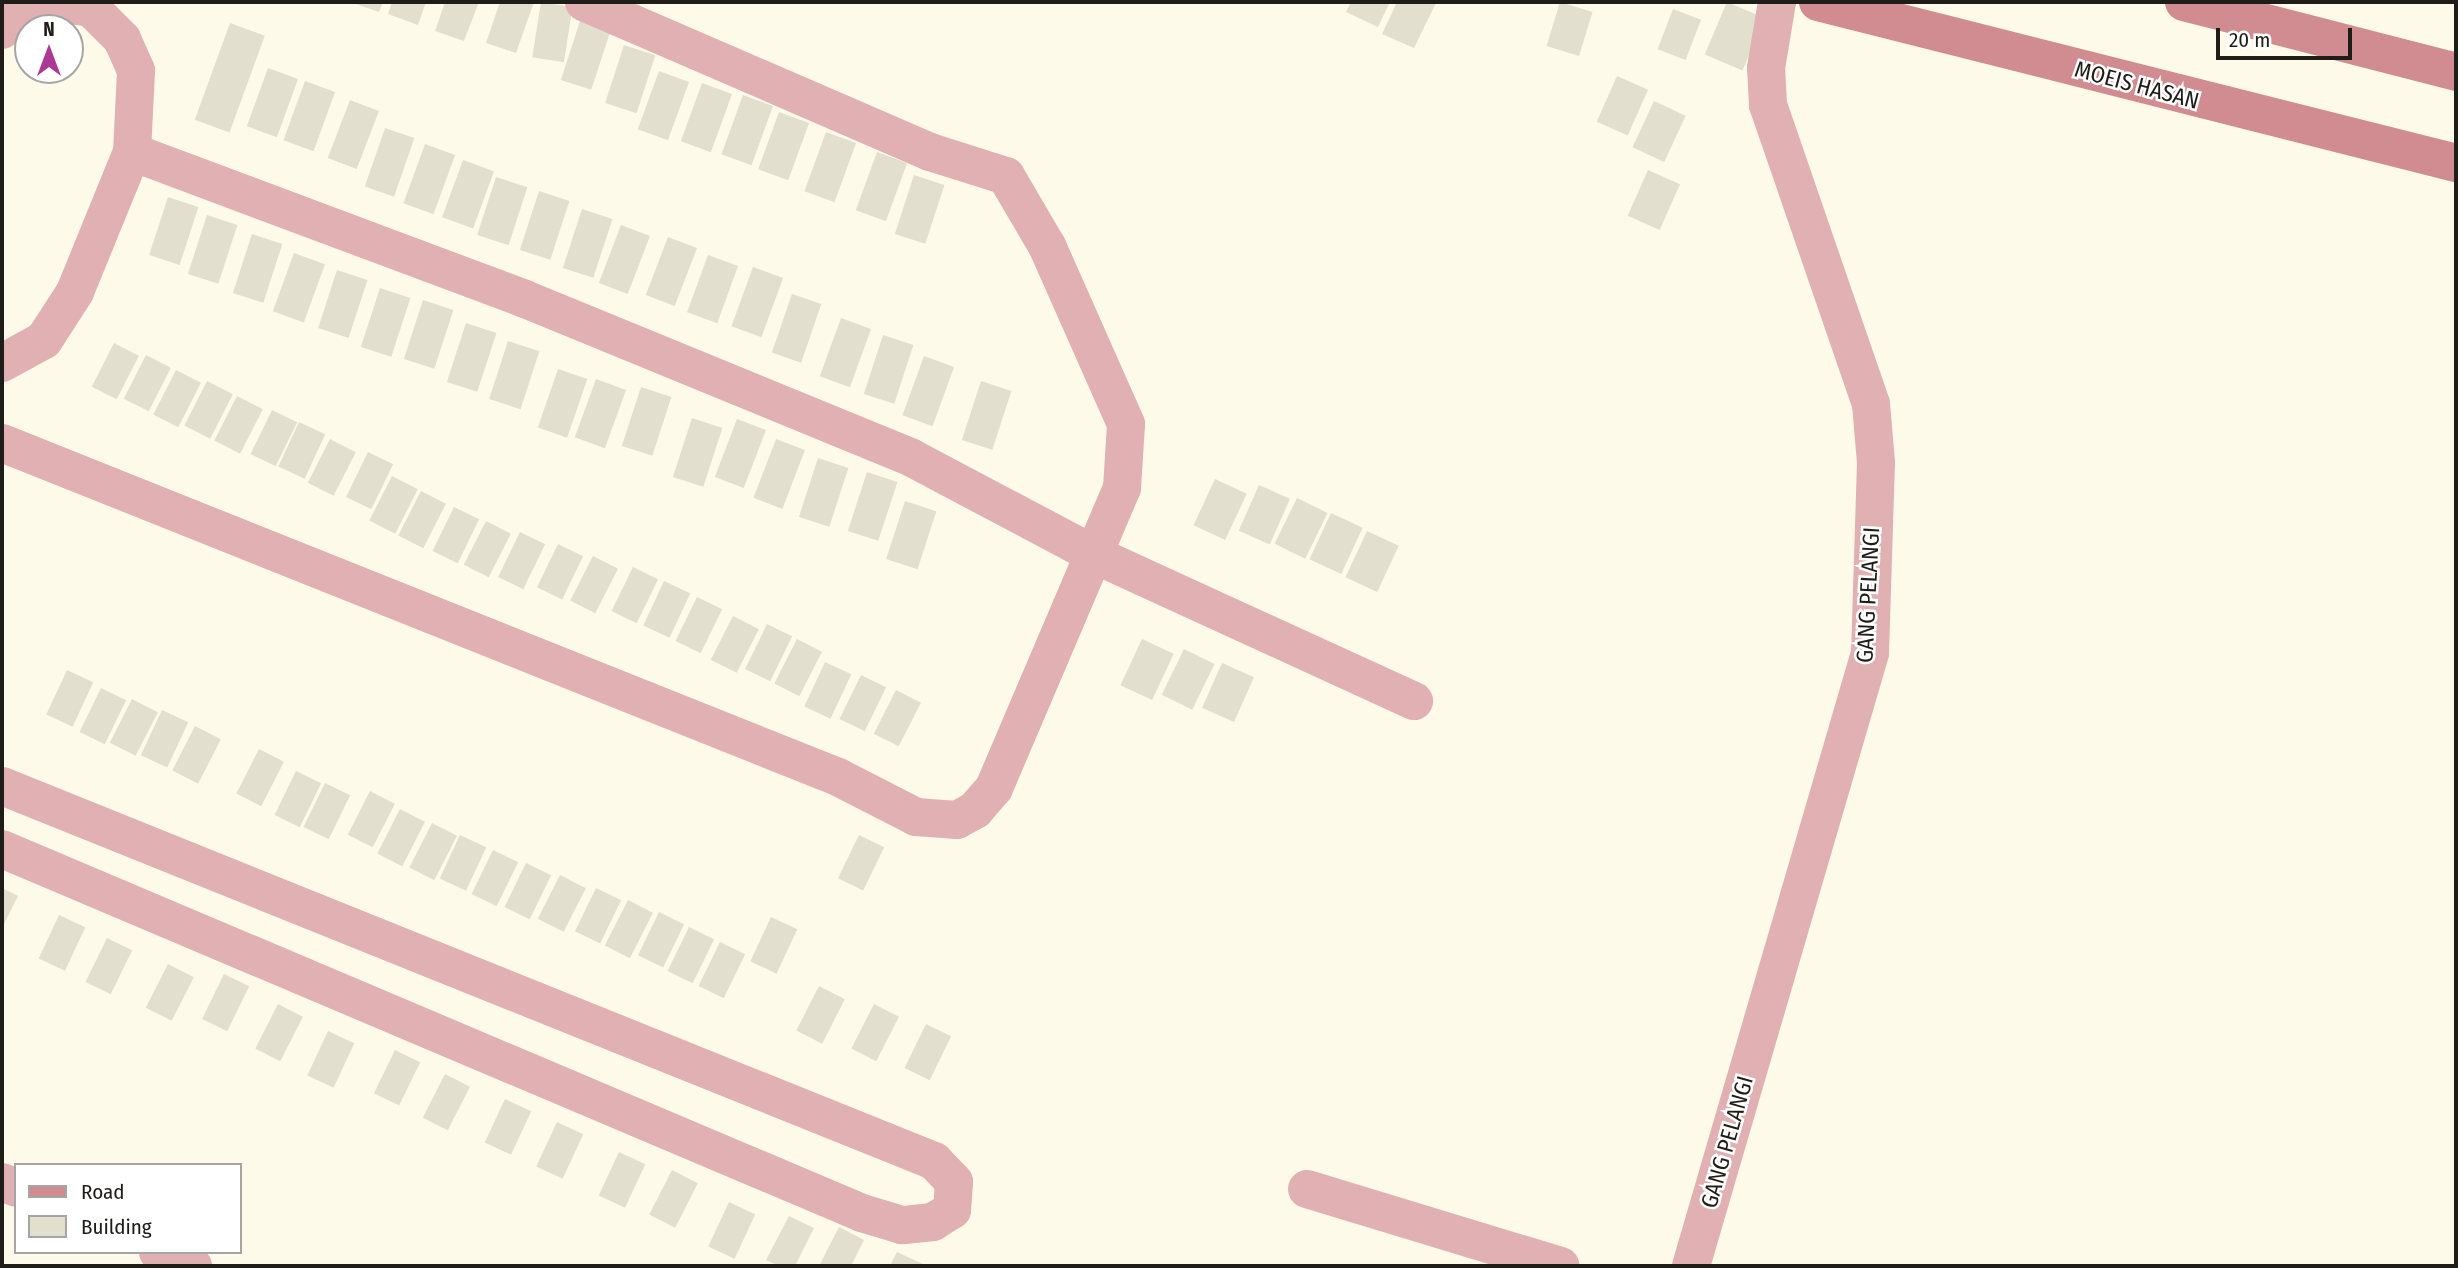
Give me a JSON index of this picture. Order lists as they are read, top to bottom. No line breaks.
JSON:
{"streets":{"main road":["MOEIS HASAN"],"street":["GANG PELANGI"]},"legend":["Road","Building"],"scale_bar":"20 m","north":"top"}
